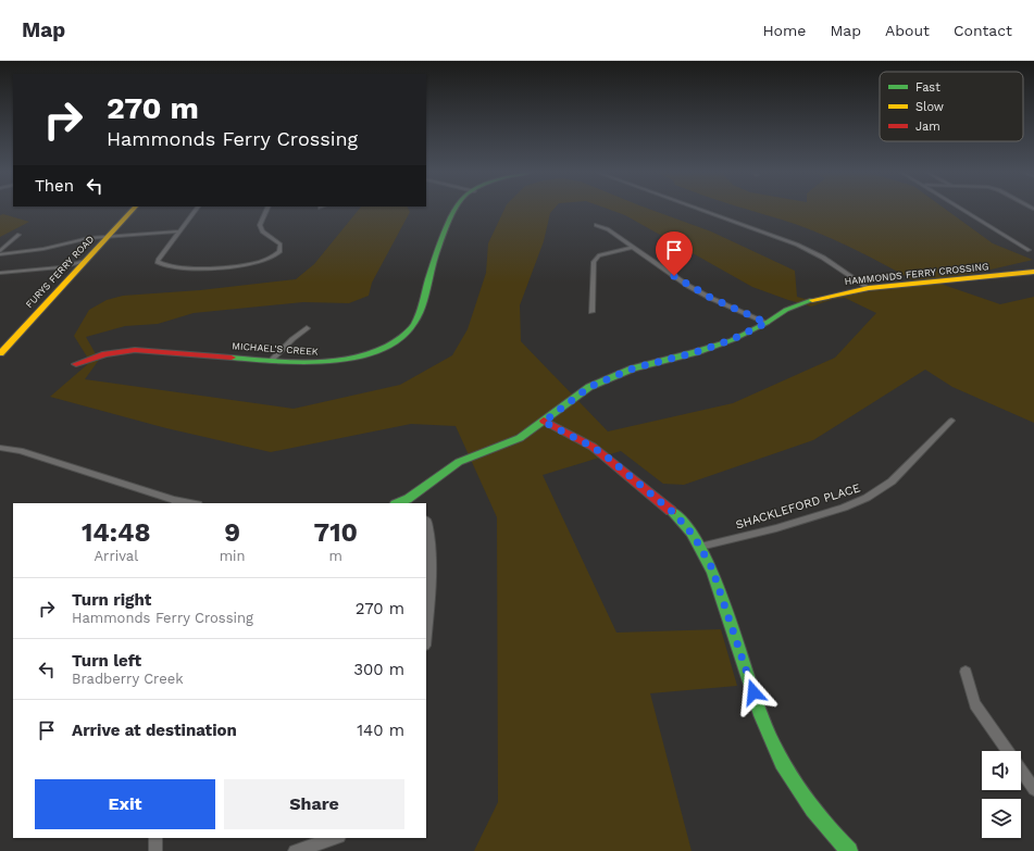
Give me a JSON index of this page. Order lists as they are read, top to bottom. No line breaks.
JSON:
{"streets":{"street":["FURYS FERRY ROAD","HAMMONDS FERRY CROSSING","MICHAEL'S CREEK","SHACKLEFORD PLACE"]},"legend":["Fast","Slow","Jam"],"page":{"header":"Map","nav":["Home","Map","About","Contact"],"turn":["270 m","Hammonds Ferry Crossing"],"then":"Then","eta":["14:48","Arrival","9","min","710","m"],"list":[{"name":"Turn right","note":"Hammonds Ferry Crossing","value":"270 m"},{"name":"Turn left","note":"Bradberry Creek","value":"300 m"},{"name":"Arrive at destination","value":"140 m"}],"buttons":["Exit","Share"]}}
